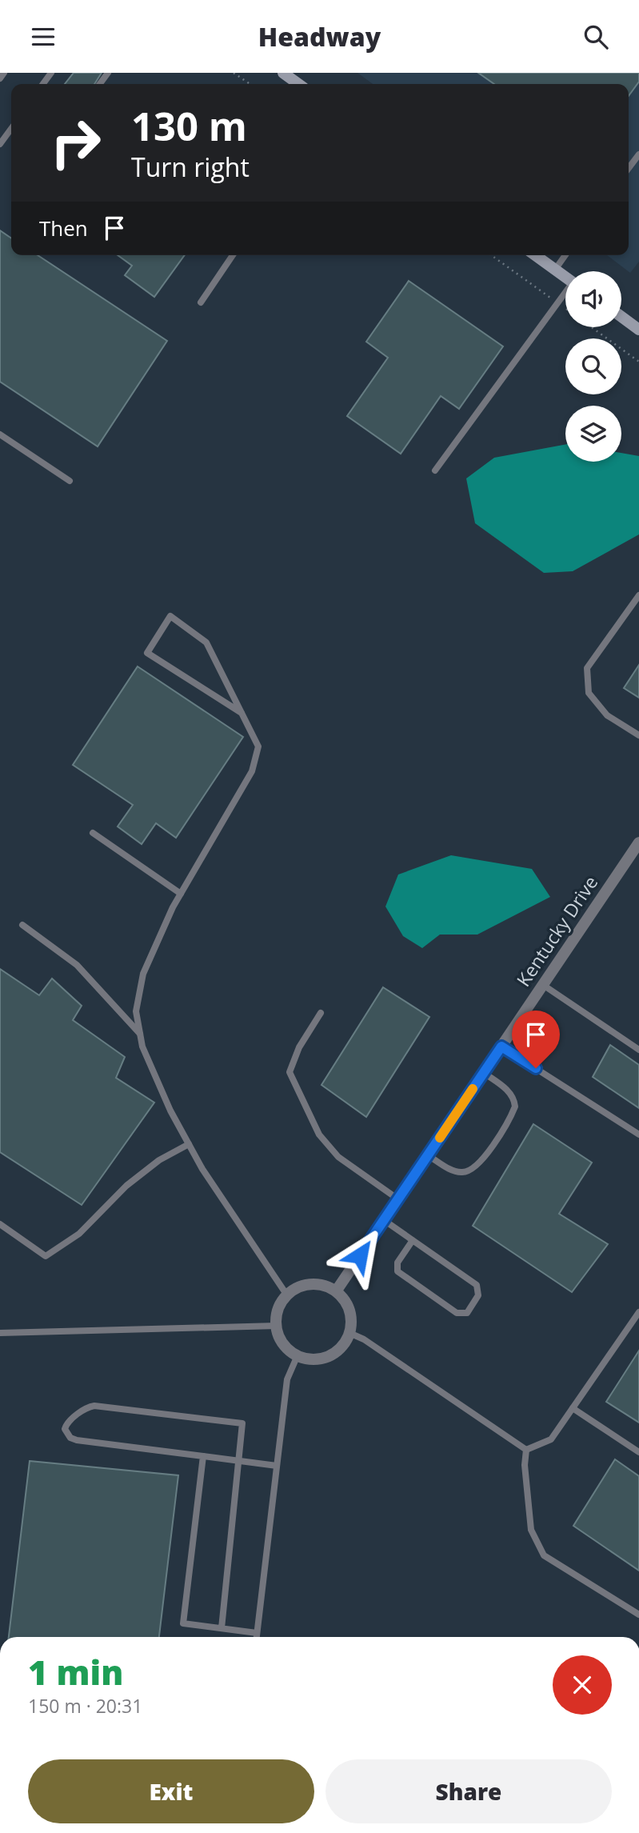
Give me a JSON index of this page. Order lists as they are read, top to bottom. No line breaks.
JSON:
{"streets":{"street":["Kentucky Drive"]},"page":{"header":"Headway","turn":["130 m","Turn right"],"then":"Then","heading":["1 min","150 m · 20:31"],"buttons":["Exit","Share"]}}
